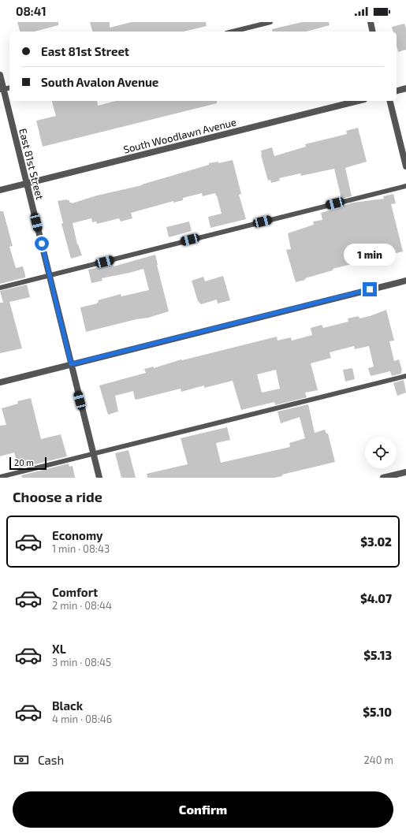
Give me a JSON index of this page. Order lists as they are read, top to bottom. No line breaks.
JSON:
{"streets":{"street":["South Woodlawn Avenue","East 81st Street"]},"crossings":[["South Woodlawn Avenue","East 81st Street"]],"scale_bar":"20 m","page":{"status":"08:41","banner":["East 81st Street","South Avalon Avenue"],"bubble":"1 min","scale":"20 m","heading":"Choose a ride","list":[{"name":"Economy","note":"1 min · 08:43","value":"$3.02"},{"name":"Comfort","note":"2 min · 08:44","value":"$4.07"},{"name":"XL","note":"3 min · 08:45","value":"$5.13"},{"name":"Black","note":"4 min · 08:46","value":"$5.10"}],"pay":["Cash","240 m"],"buttons":"Confirm"}}
